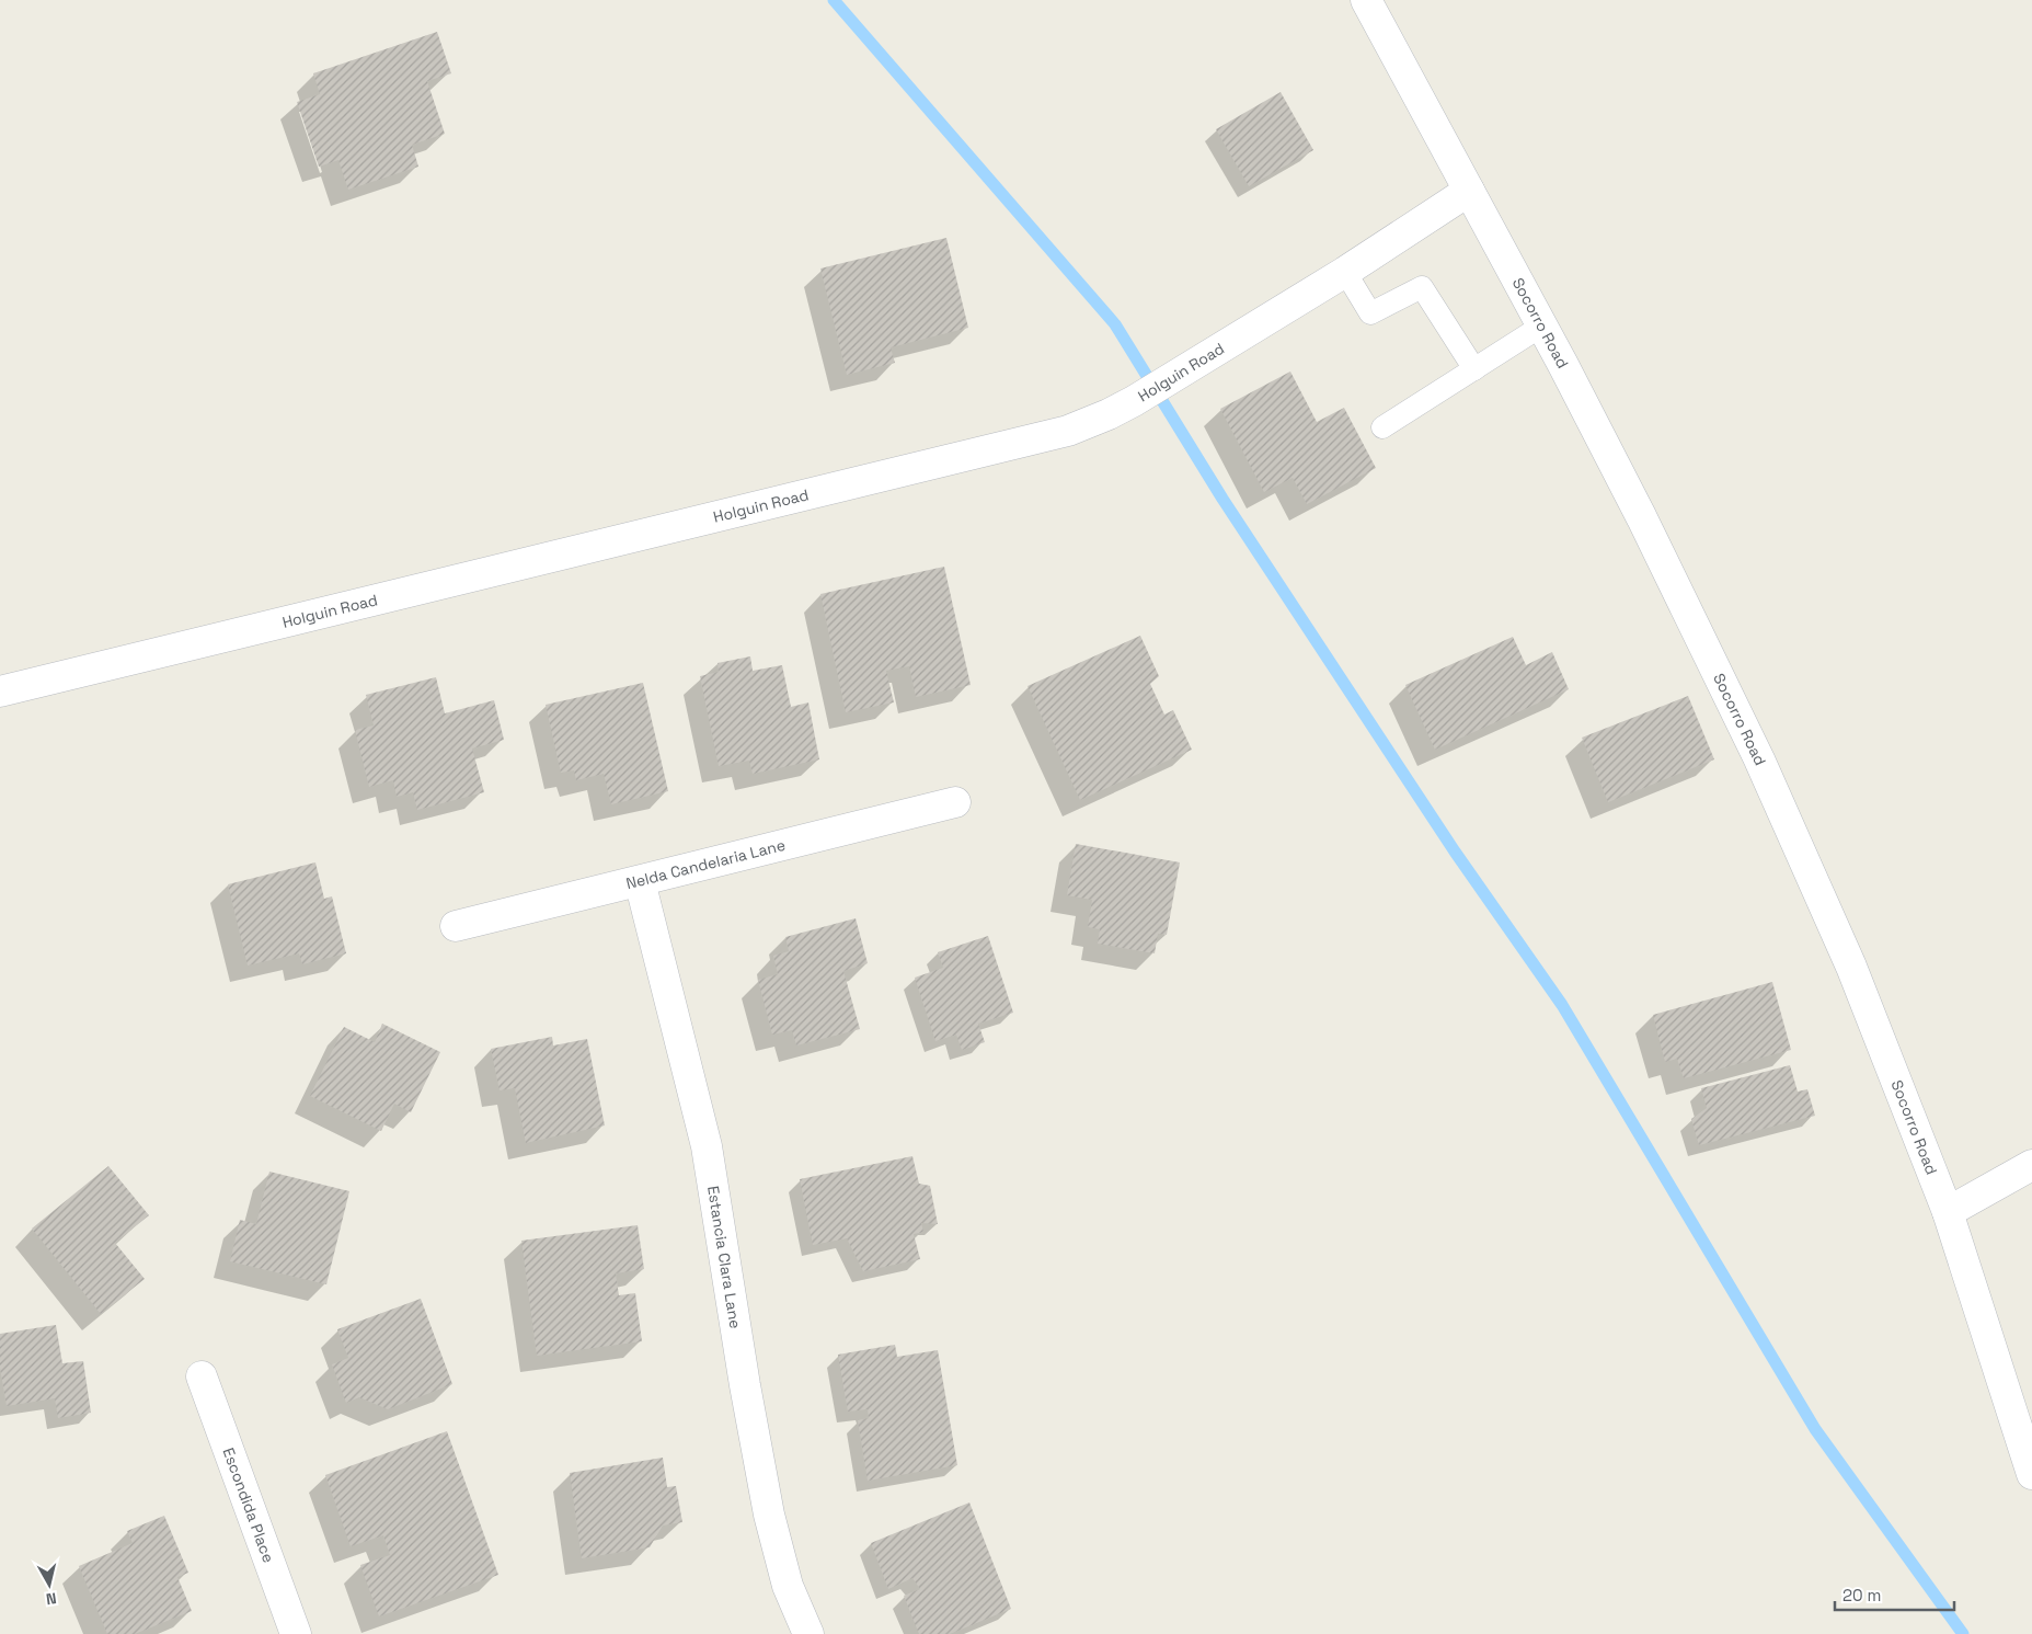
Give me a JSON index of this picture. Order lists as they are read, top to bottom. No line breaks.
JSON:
{"streets":{"street":["Socorro Road","Holguin Road","Nelda Candelaria Lane","Estancia Clara Lane","Escondida Place"]},"crossings":[["Socorro Road","Holguin Road"],["Nelda Candelaria Lane","Estancia Clara Lane"]],"scale_bar":"20 m","north":"bottom"}
